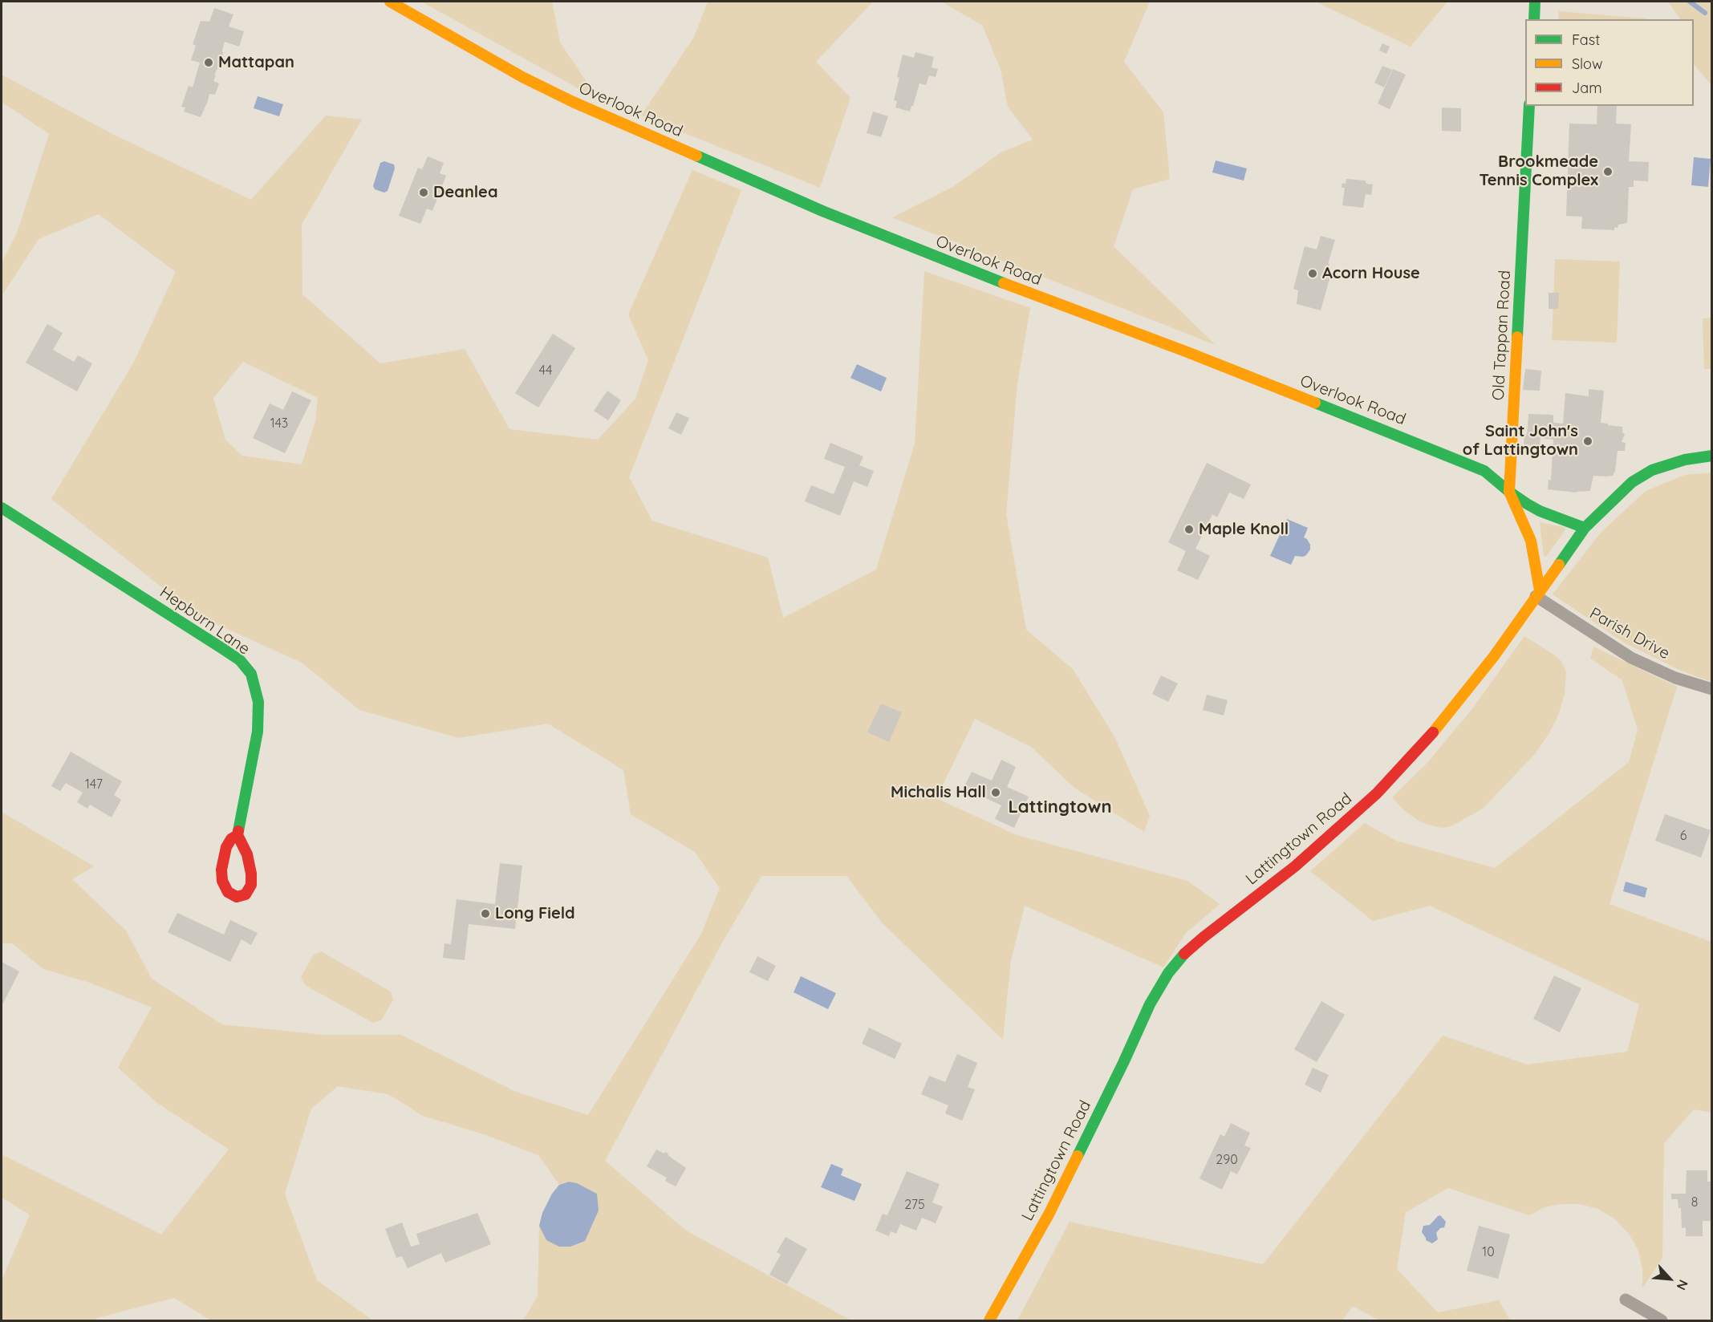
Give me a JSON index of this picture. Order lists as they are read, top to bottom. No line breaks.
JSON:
{"streets":{"street":["Overlook Road","Old Tappan Road","Hepburn Lane","Parish Drive","Lattingtown Road"]},"crossings":[["Overlook Road","Old Tappan Road"],["Overlook Road","Lattingtown Road"],["Old Tappan Road","Parish Drive"],["Old Tappan Road","Lattingtown Road"],["Parish Drive","Lattingtown Road"]],"districts":["Lattingtown"],"places":["Mattapan","Brookmeade Tennis Complex","Deanlea","Acorn House","Saint John's of Lattingtown","Maple Knoll","Michalis Hall","Long Field"],"house_numbers":["44","143","147","6","290","8","275","10"],"legend":["Fast","Slow","Jam"],"north":"bottom right"}
